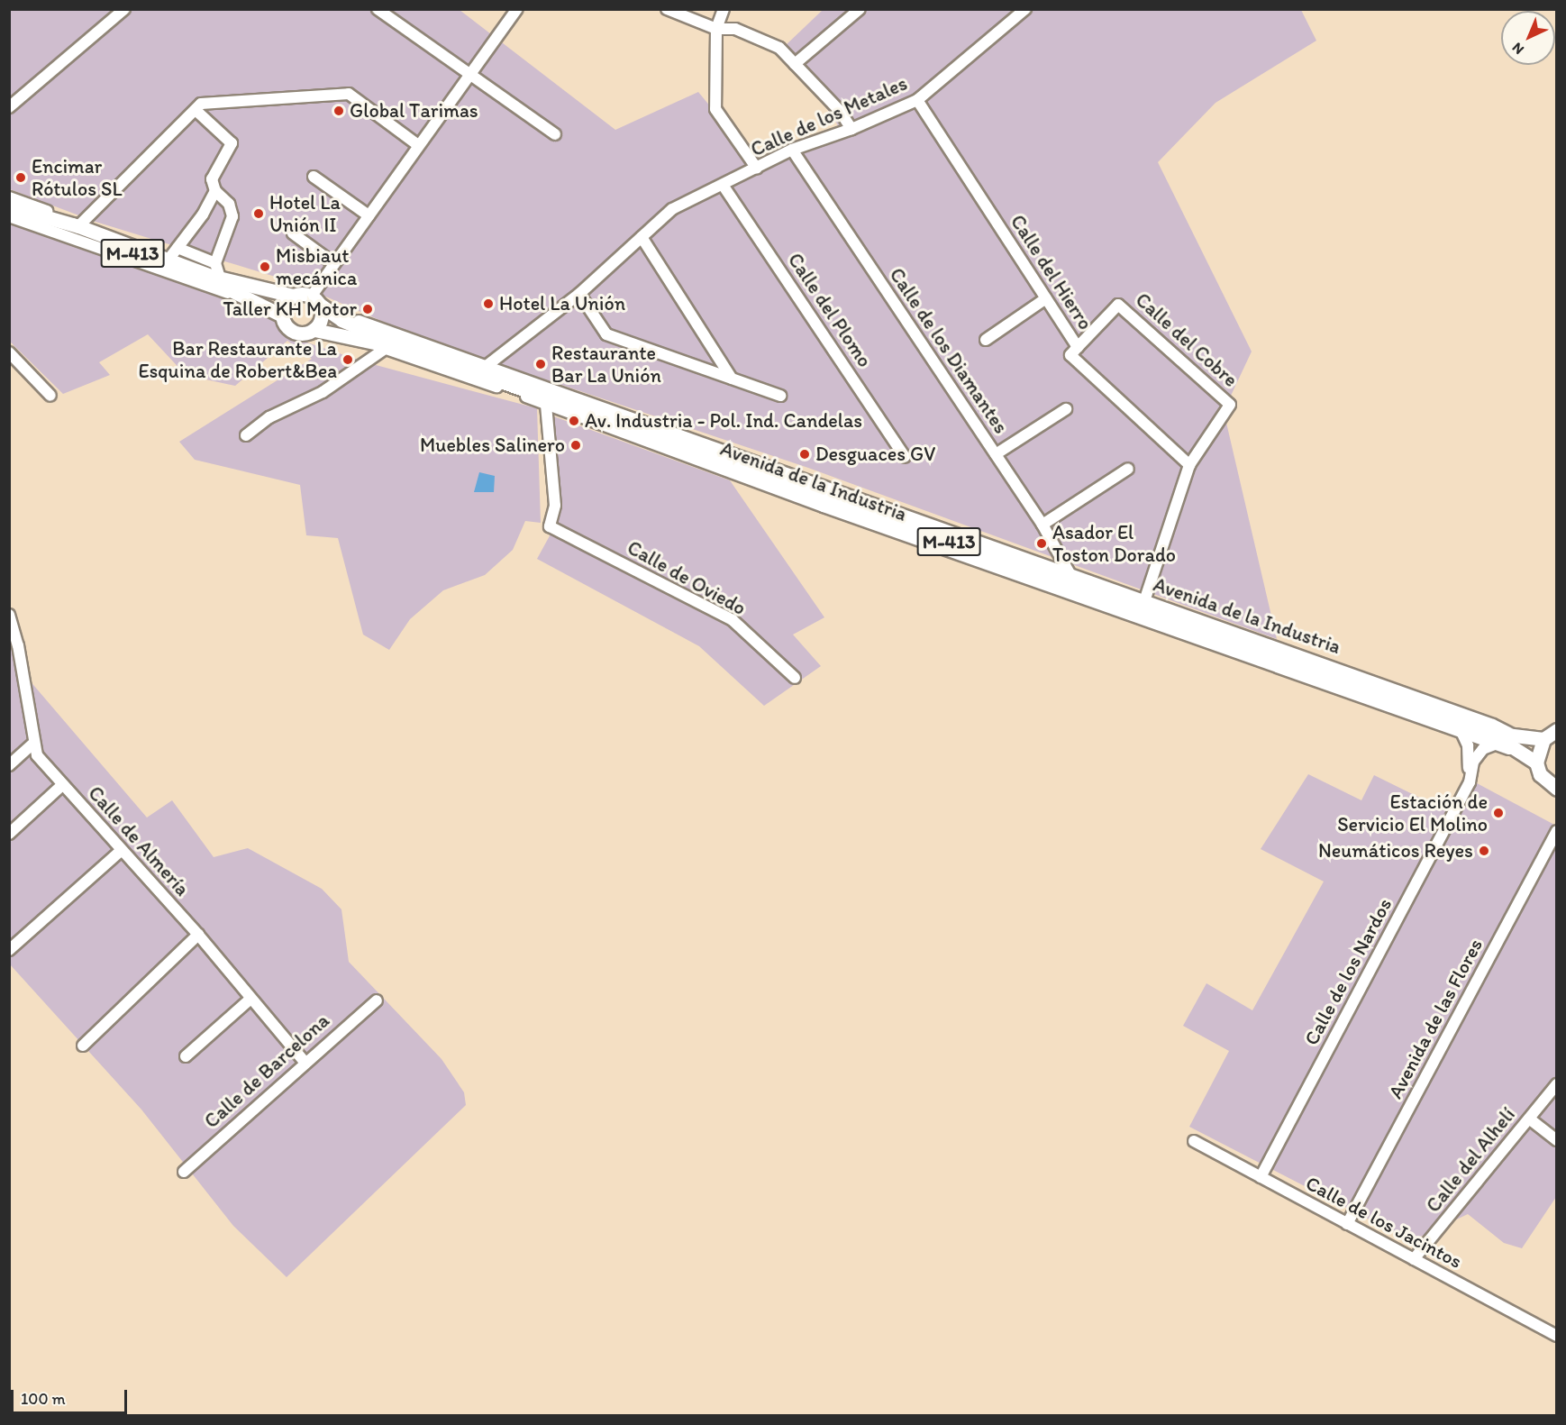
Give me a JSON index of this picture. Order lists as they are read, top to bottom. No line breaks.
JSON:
{"streets":{"main road":["M-413","Avenida de la Industria"],"street":["Calle de los Metales","Calle del Hierro","Calle del Plomo","Calle del Cobre","Calle de los Diamantes","Calle de Oviedo","Calle de Almería","Calle de los Nardos","Avenida de las Flores","Calle de Barcelona","Calle del Alhelí","Calle de los Jacintos"]},"crossings":[["Calle de los Metales","Calle del Hierro"],["Calle de los Metales","Calle del Plomo"],["Calle de los Metales","Calle de los Diamantes"],["Calle de los Metales","Avenida de la Industria"],["M-413","Avenida de la Industria"],["Calle del Hierro","Calle del Cobre"],["Calle de los Diamantes","Avenida de la Industria"],["Avenida de la Industria","Calle de Oviedo"],["Avenida de la Industria","Calle de los Nardos"],["Calle de Almería","Calle de Barcelona"],["Calle de los Nardos","Calle de los Jacintos"],["Avenida de las Flores","Calle de los Jacintos"],["Calle del Alhelí","Calle de los Jacintos"]],"places":["Global Tarimas","Encimar Rótulos SL","Hotel La Unión II","Misbiaut mecánica","Hotel La Unión","Taller KH Motor","Bar Restaurante La Esquina de Robert&Bea","Restaurante Bar La Unión","Av. Industria - Pol. Ind. Candelas","Muebles Salinero","Desguaces GV","Asador El Toston Dorado","Estación de Servicio El Molino","Neumáticos Reyes"],"scale_bar":"100 m","north":"bottom left"}
